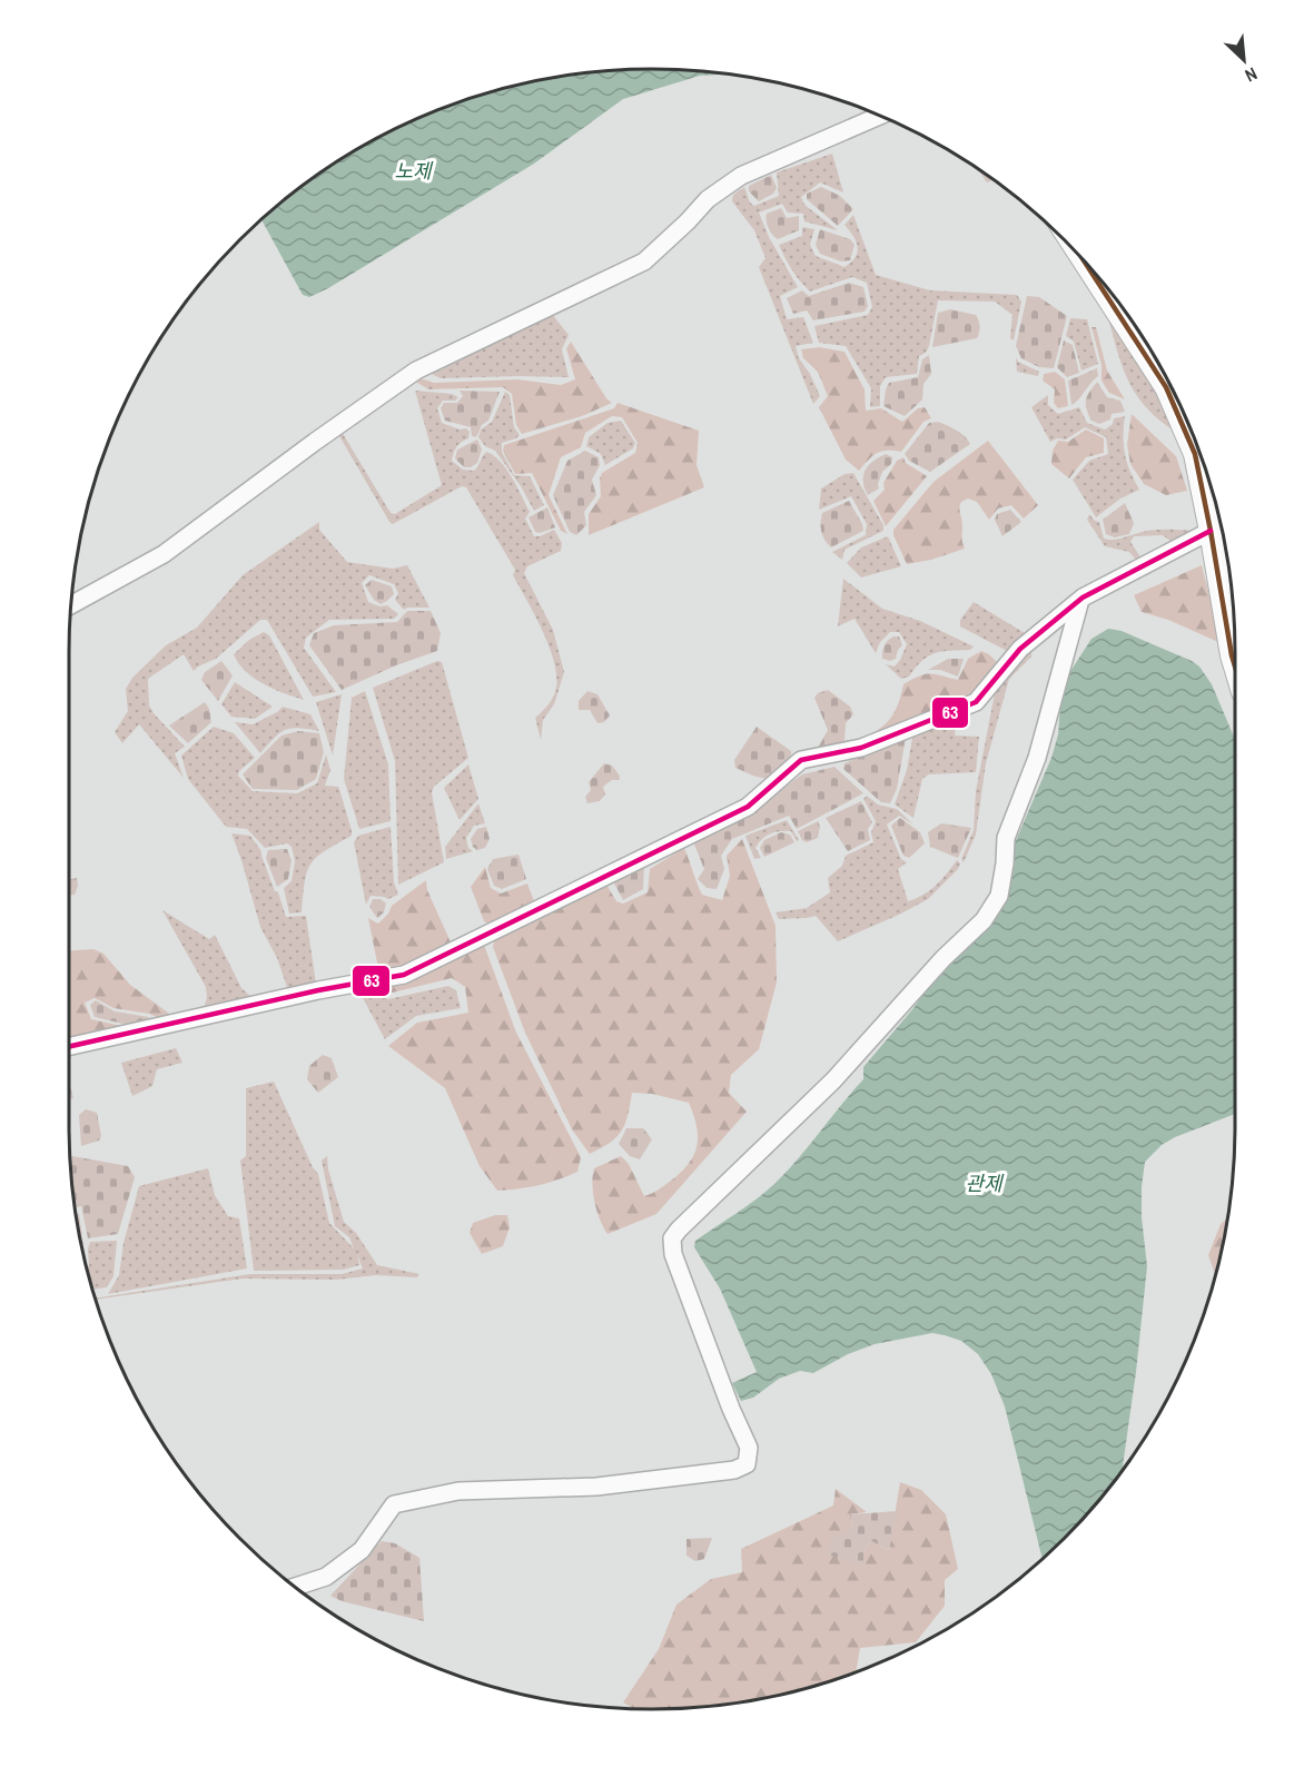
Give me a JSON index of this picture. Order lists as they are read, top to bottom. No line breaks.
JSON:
{"water":["노제","관제"],"lines":["transit line 63"],"north":"bottom right"}
